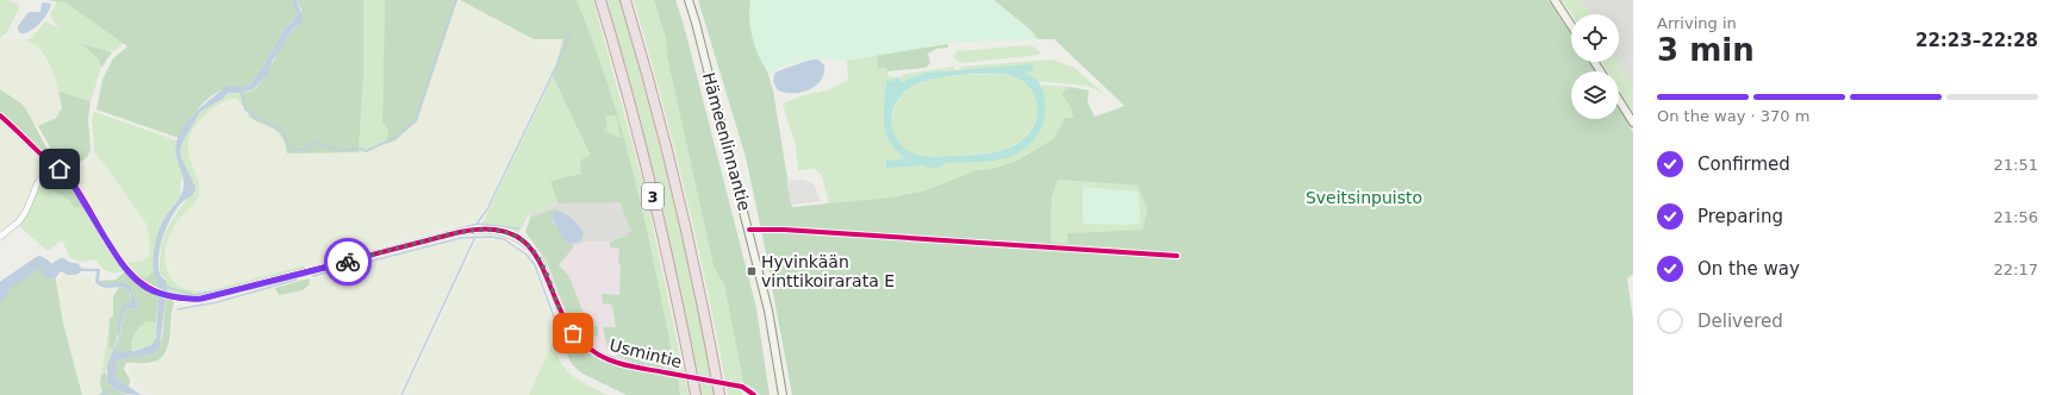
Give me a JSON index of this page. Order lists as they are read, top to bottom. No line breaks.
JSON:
{"streets":{"highway":["3"],"main road":["Hämeenlinnantie"],"street":["Usmintie"]},"parks":["Sveitsinpuisto"],"places":{"transit":["Hyvinkään vinttikoirarata E"]},"page":{"heading":["3 min","Arriving in","22:23–22:28"],"bar":"On the way · 370 m","list":[["Confirmed","21:51"],["Preparing","21:56"],["On the way","22:17"],"Delivered"]}}
